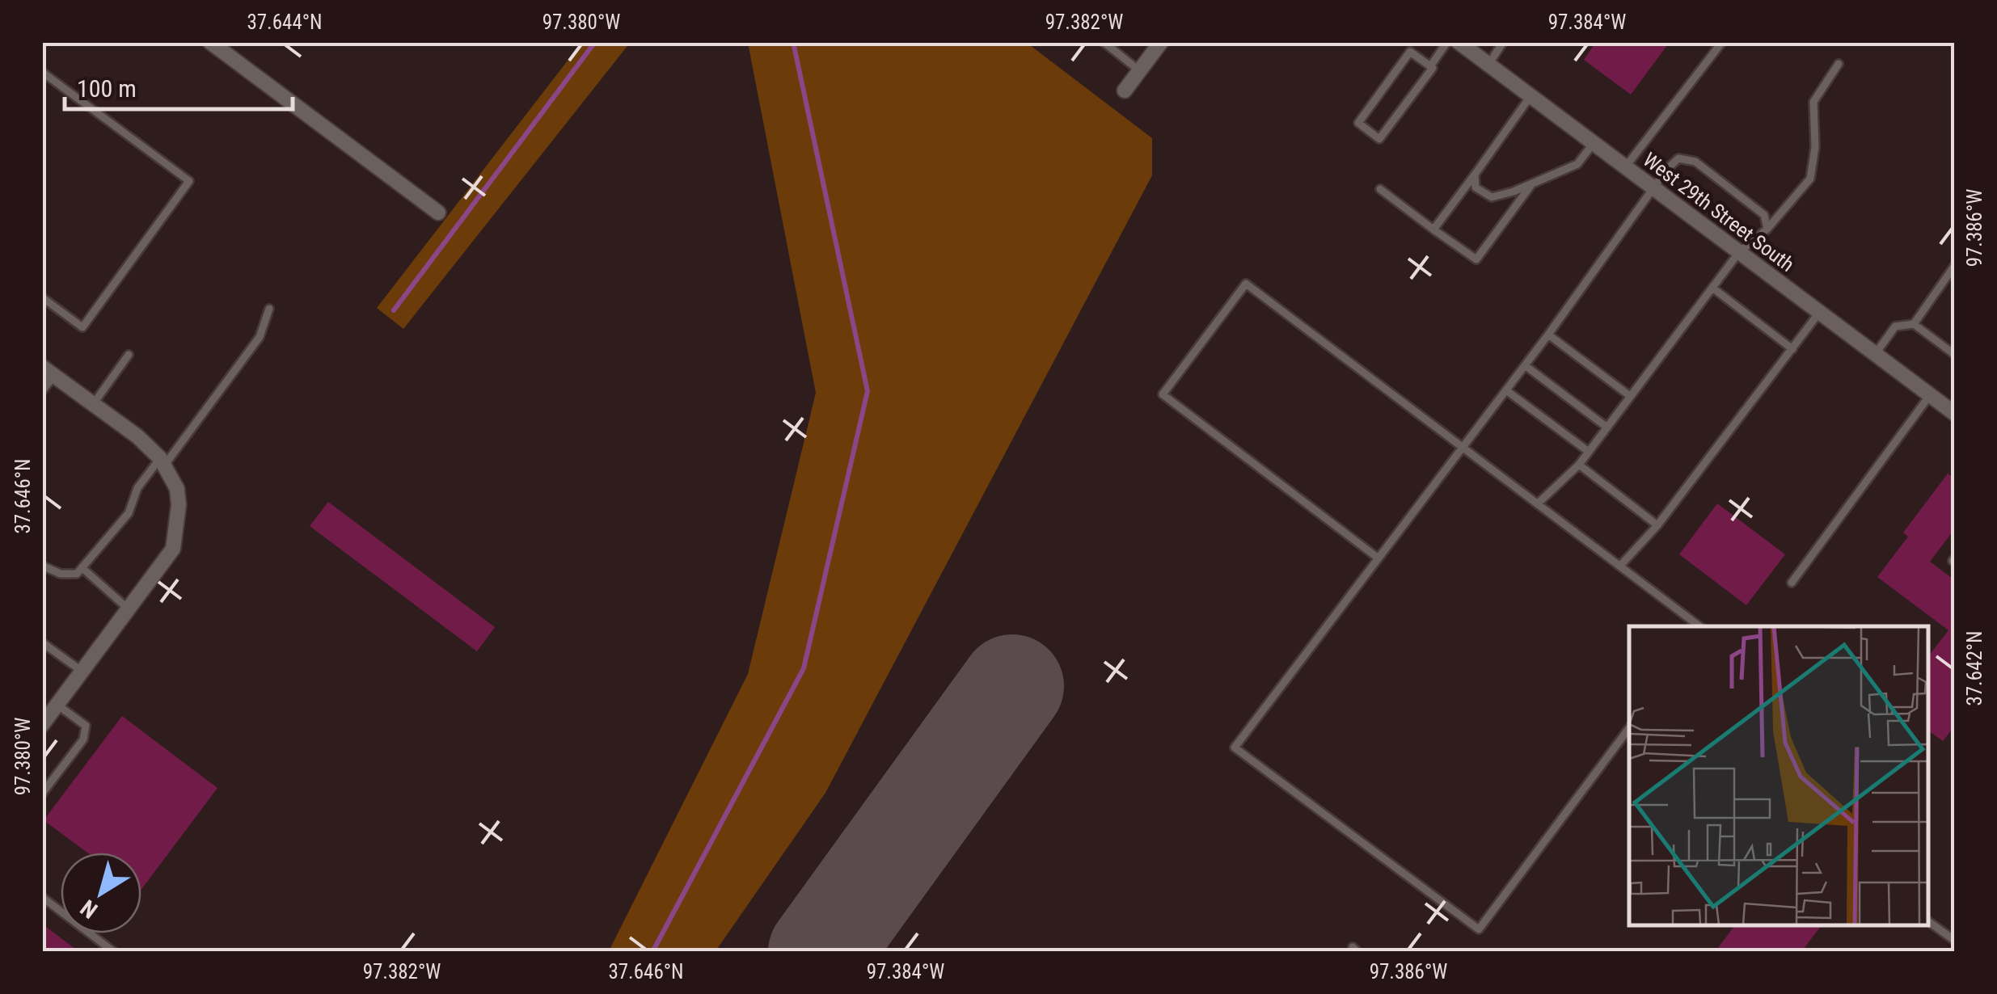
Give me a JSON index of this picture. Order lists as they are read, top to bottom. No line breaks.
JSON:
{"streets":{"street":["West 29th Street South"]},"scale_bar":"100 m","north":"bottom left","coordinates":["37.644°N","97.380°W","97.382°W","97.384°W","97.386°W","37.646°N","37.642°N"]}
